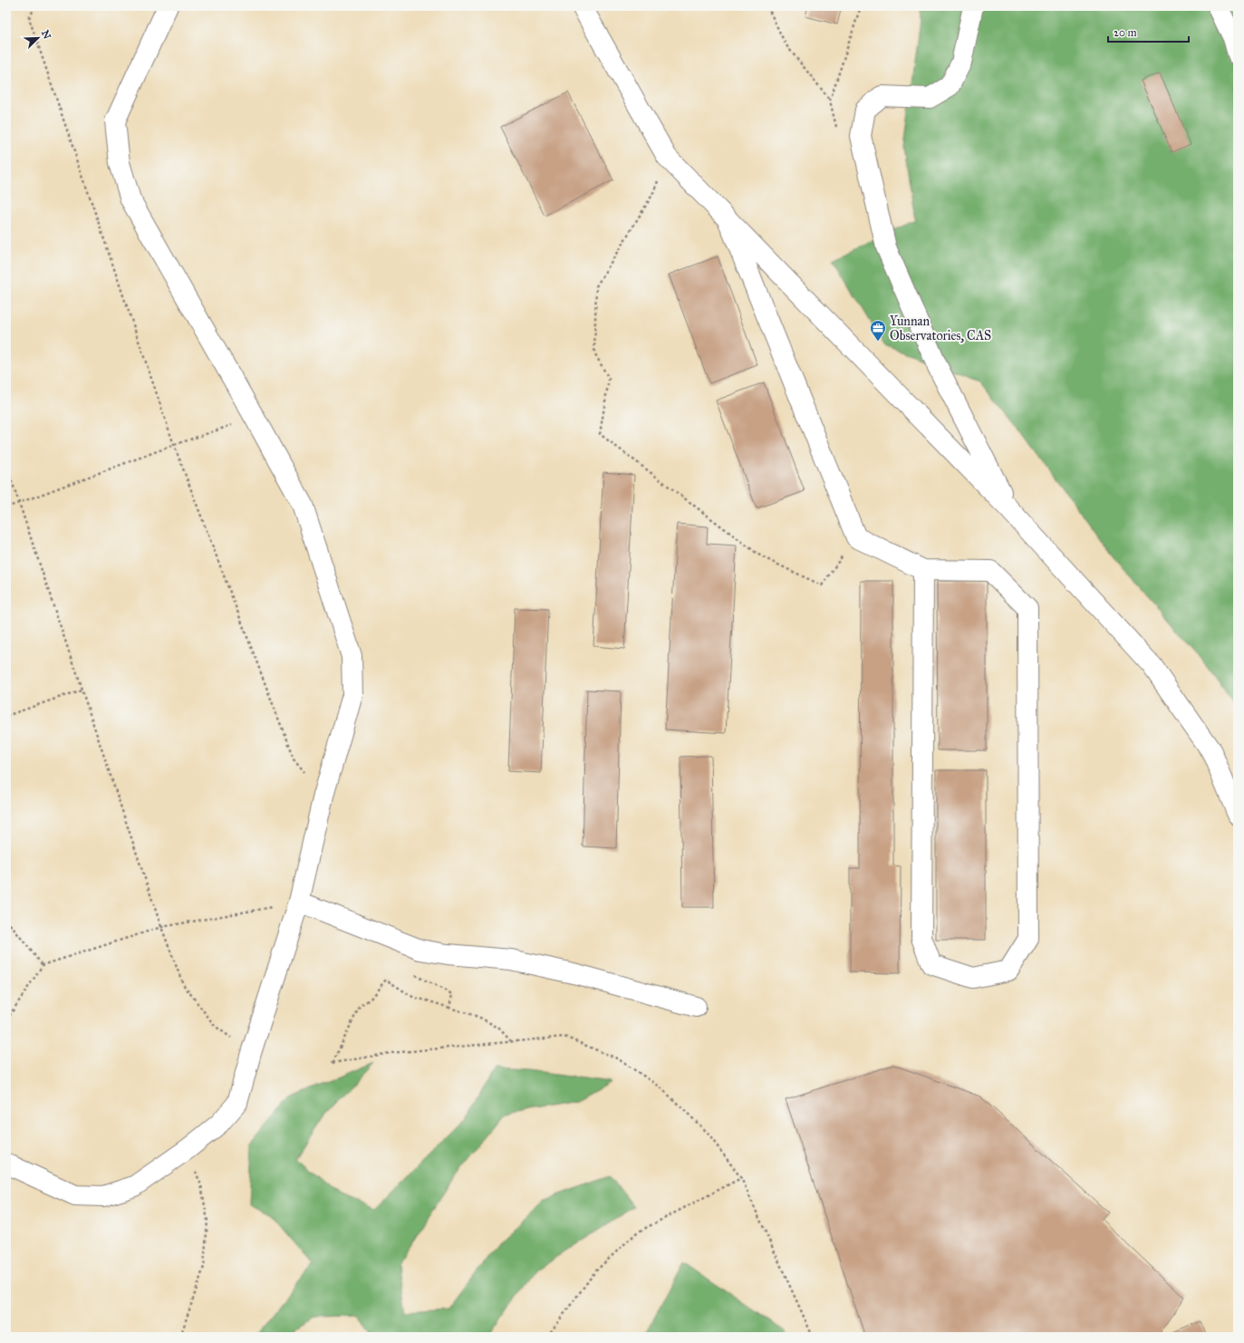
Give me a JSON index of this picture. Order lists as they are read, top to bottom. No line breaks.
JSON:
{"places":{"office":["Yunnan Observatories, CAS"]},"scale_bar":"20 m","north":"top right"}
